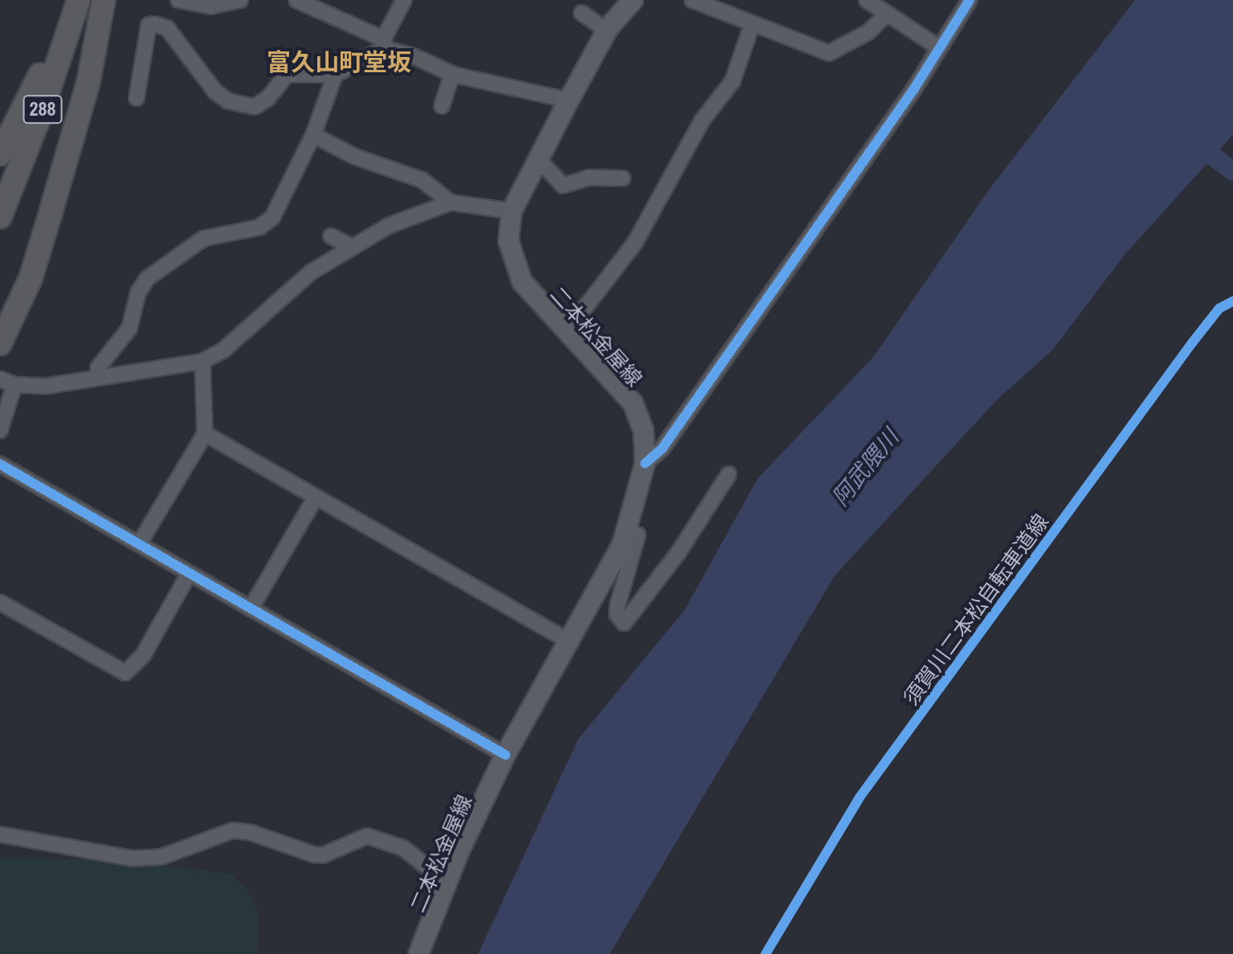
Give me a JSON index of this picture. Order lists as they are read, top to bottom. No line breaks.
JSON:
{"streets":{"highway":["288"],"main road":["二本松金屋線"],"cycle path":["須賀川二本松自転車道線"]},"districts":["富久山町堂坂"],"water":["阿武隈川"]}
